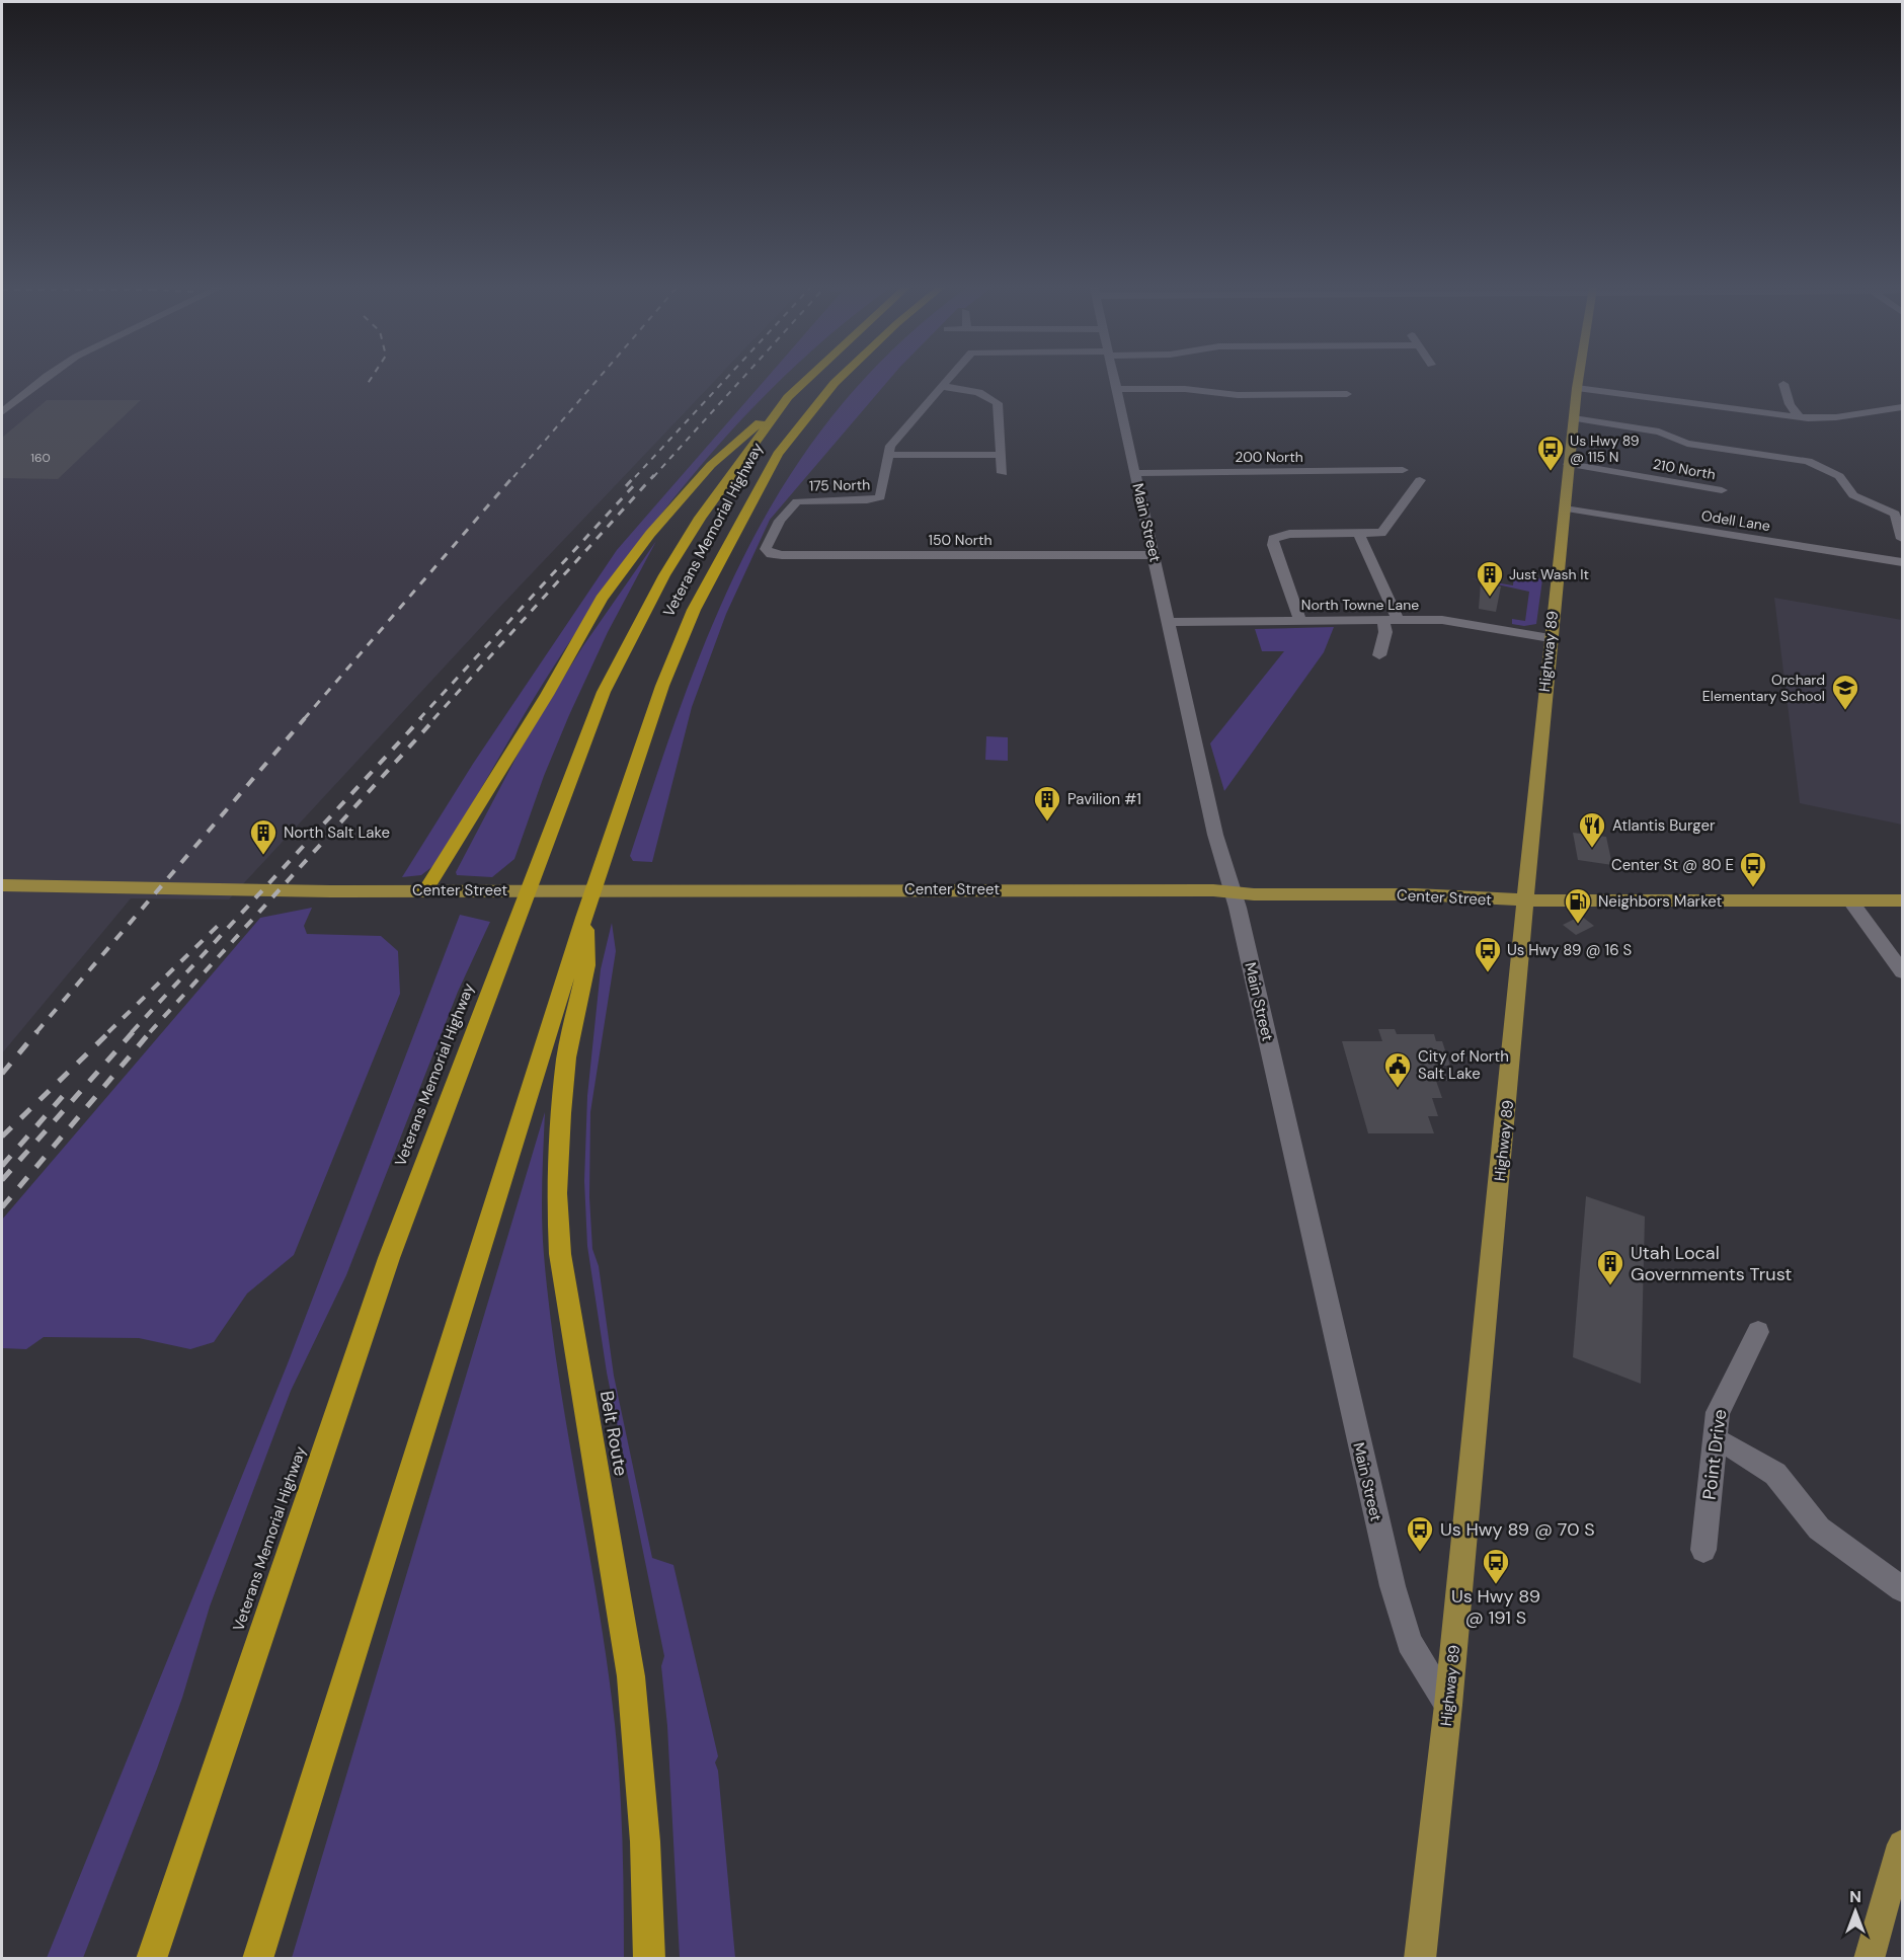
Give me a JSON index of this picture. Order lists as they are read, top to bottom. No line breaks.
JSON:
{"streets":{"highway":["Veterans Memorial Highway","Belt Route"],"main road":["Highway 89","Center Street"],"street":["200 North","210 North","175 North","Odell Lane","Main Street","150 North","North Towne Lane","Point Drive"]},"crossings":[["200 North","Main Street"],["210 North","Highway 89"],["175 North","150 North"],["Odell Lane","Highway 89"],["Main Street","150 North"],["Main Street","North Towne Lane"],["Main Street","Highway 89"],["Main Street","Center Street"],["Veterans Memorial Highway","Belt Route"],["North Towne Lane","Highway 89"],["Highway 89","Center Street"]],"places":{"bus stop":["Us Hwy 89 @ 115 N","Center St @ 80 E","Us Hwy 89 @ 16 S","Us Hwy 89 @ 70 S","Us Hwy 89 @ 191 S"],"building":["Just Wash It","Pavilion #1","North Salt Lake","Utah Local Governments Trust"],"school or university":["Orchard Elementary School"],"restaurant":["Atlantis Burger"],"fuel station":["Neighbors Market"],"public building":["City of North Salt Lake"]},"house_numbers":["160"],"north":"top"}
